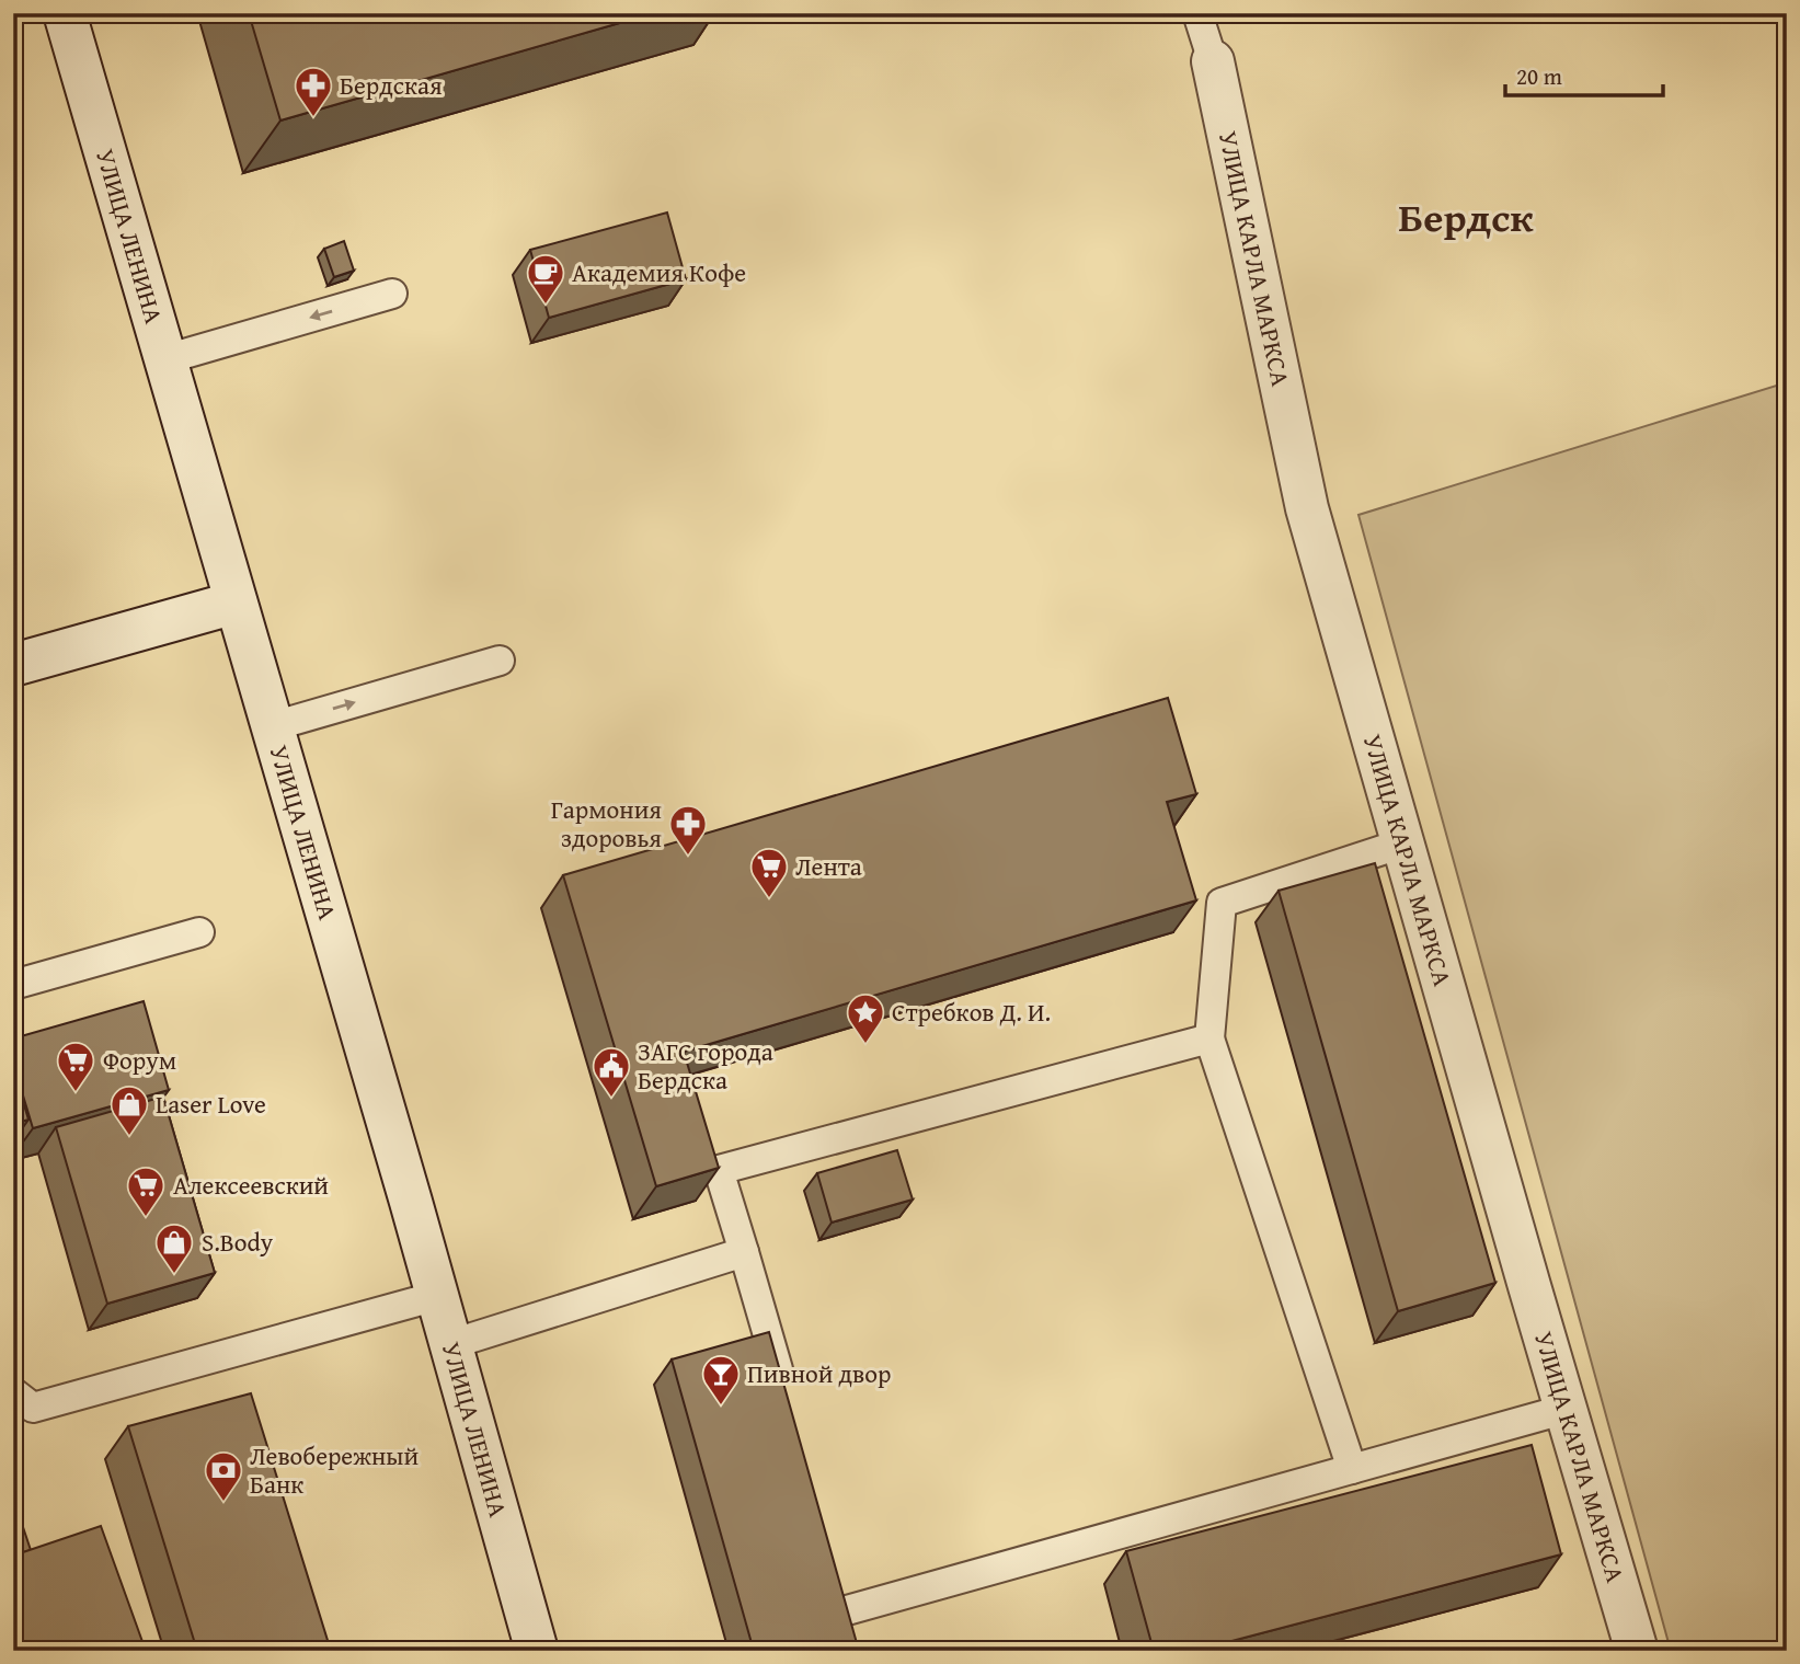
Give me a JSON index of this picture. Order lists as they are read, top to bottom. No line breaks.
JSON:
{"streets":{"main road":["УЛИЦА ЛЕНИНА","УЛИЦА КАРЛА МАРКСА"]},"districts":["Бердск"],"places":{"pharmacy":["Бердская","Гармония здоровья"],"cafe":["Академия Кофе"],"supermarket":["Лента","Форум","Алексеевский"],"place":["Стребков Д. И."],"public building":["ЗАГС города Бердска"],"shop":["Laser Love","S.Body"],"bar":["Пивной двор"],"bank":["Левобережный Банк"]},"scale_bar":"20 m"}
